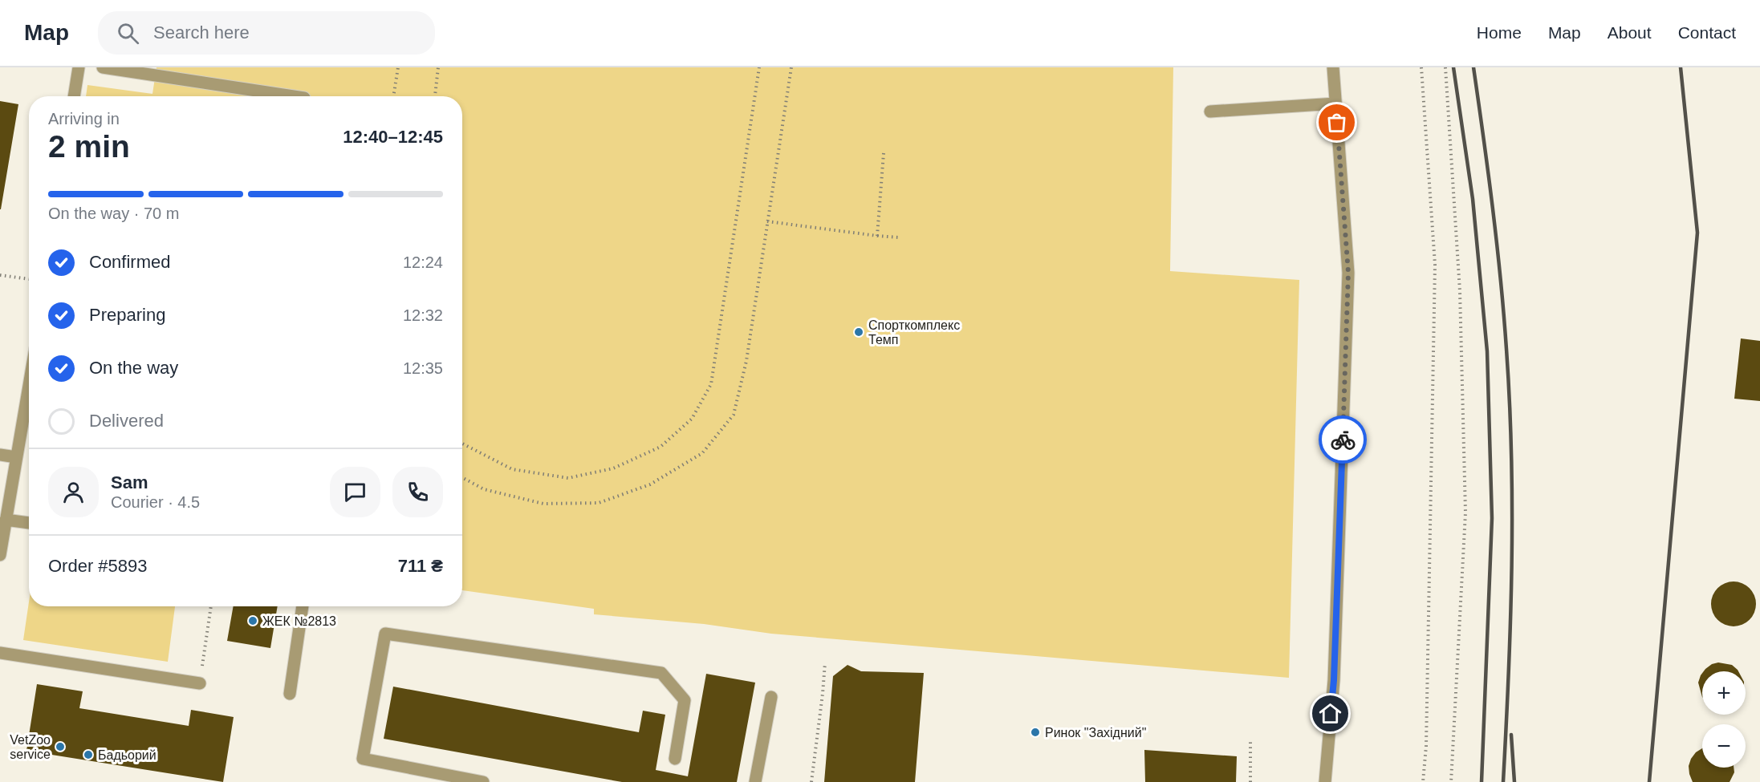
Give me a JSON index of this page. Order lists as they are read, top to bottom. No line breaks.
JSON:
{"places":["Спорткомплекс Темп","ЖЕК №2813","Ринок \"Західний\"","VetZoo service","Бадьорий"],"page":{"header":"Map","search":"Search here","nav":["Home","Map","About","Contact"],"heading":["2 min","Arriving in","12:40–12:45"],"panel":["Sam","Courier · 4.5","Order #5893","711 ₴"],"bar":"On the way · 70 m","list":[["Confirmed","12:24"],["Preparing","12:32"],["On the way","12:35"],"Delivered"],"map_buttons":["+","−"]}}
